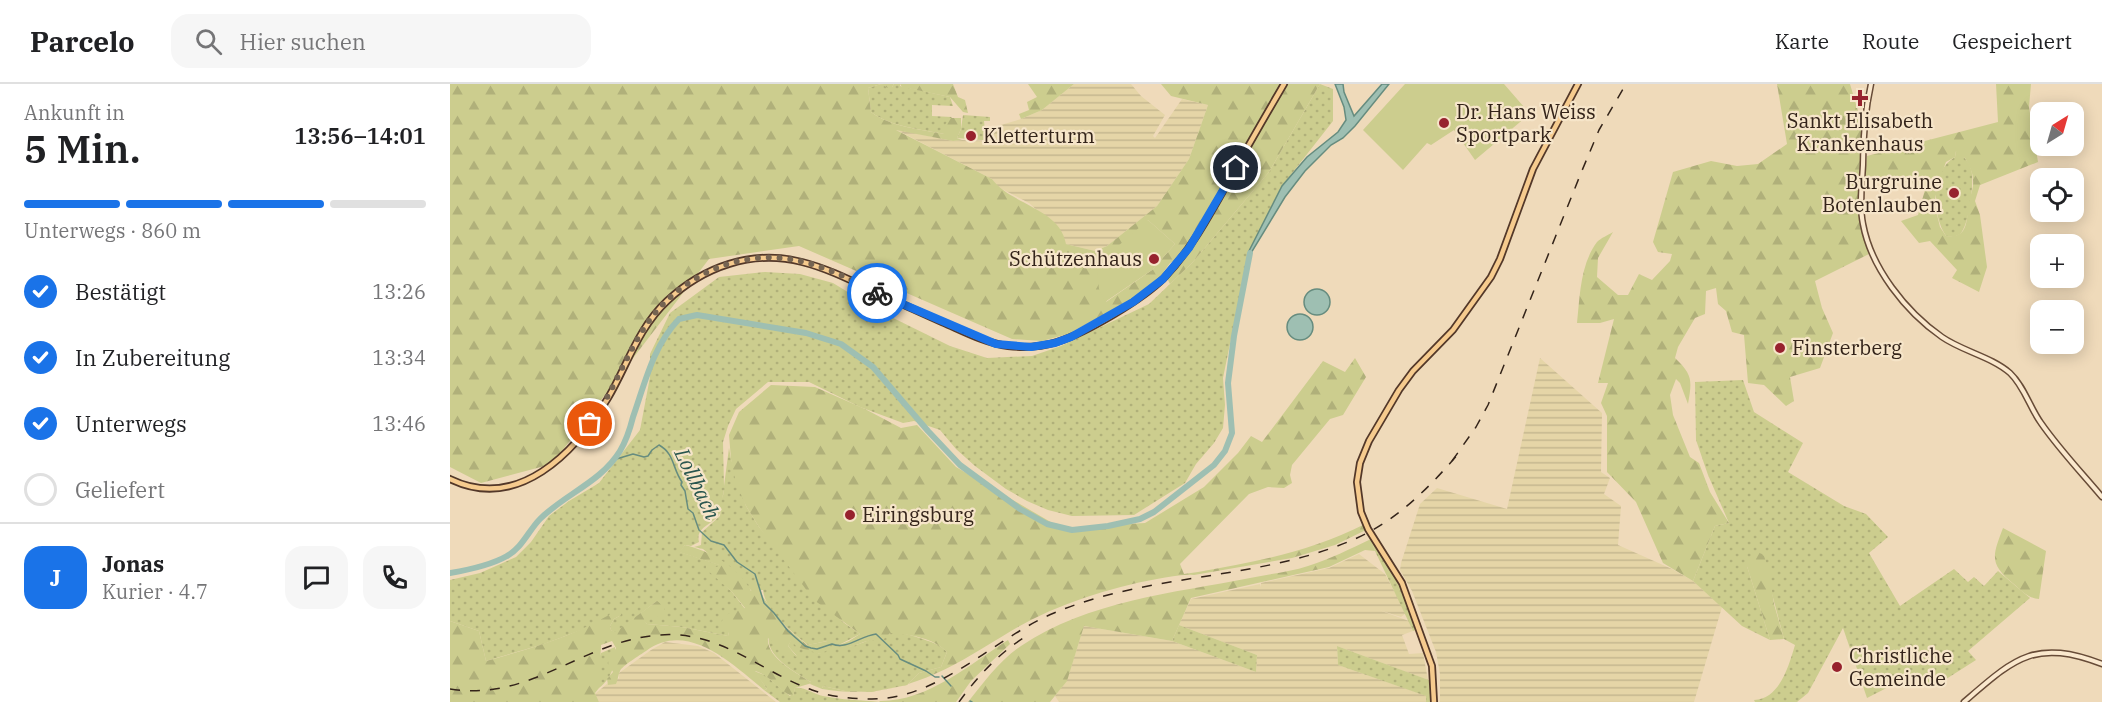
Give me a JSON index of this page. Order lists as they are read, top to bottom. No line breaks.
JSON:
{"water":["Lollbach"],"places":{"health":["Sankt Elisabeth Krankenhaus"],"other":["Dr. Hans Weiss Sportpark","Kletterturm","Burgruine Botenlauben","Schützenhaus","Finsterberg","Eiringsburg","Christliche Gemeinde"]},"north":"top right","page":{"header":"Parcelo","search":"Hier suchen","nav":["Karte","Route","Gespeichert"],"heading":["5 Min.","Ankunft in","13:56–14:01"],"panel":["Jonas","Kurier · 4.7"],"map_buttons":["+","−"],"bar":"Unterwegs · 860 m","list":[["Bestätigt","13:26"],["In Zubereitung","13:34"],["Unterwegs","13:46"],"Geliefert"],"round":"J"}}
